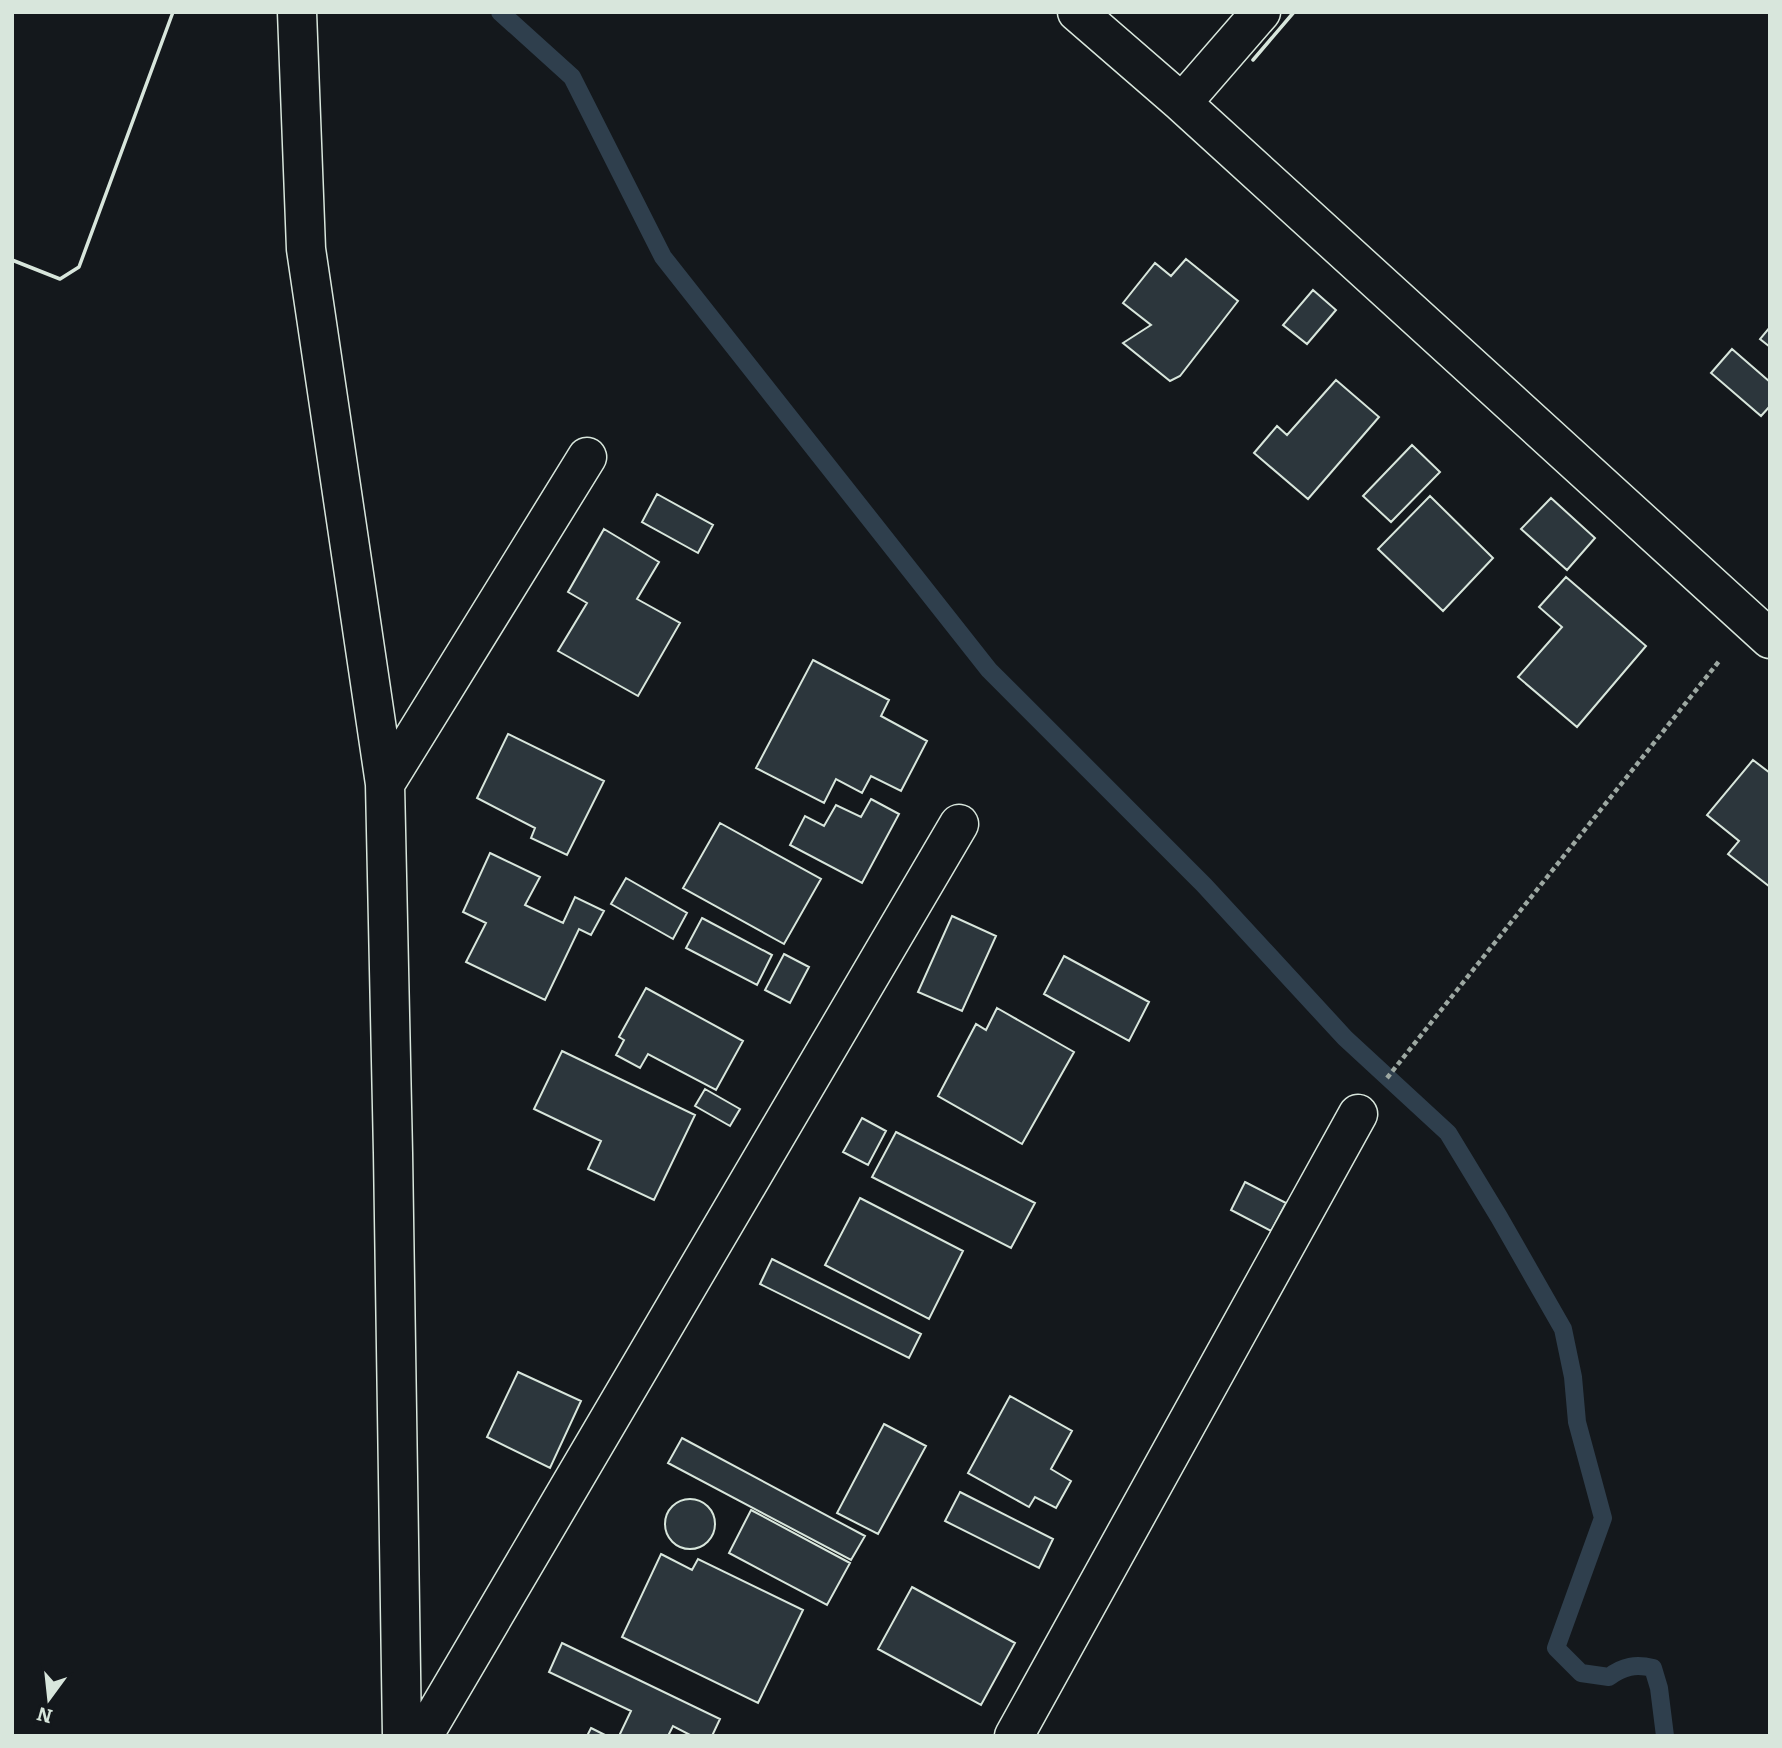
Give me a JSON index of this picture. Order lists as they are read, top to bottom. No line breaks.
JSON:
{"north":"bottom"}
